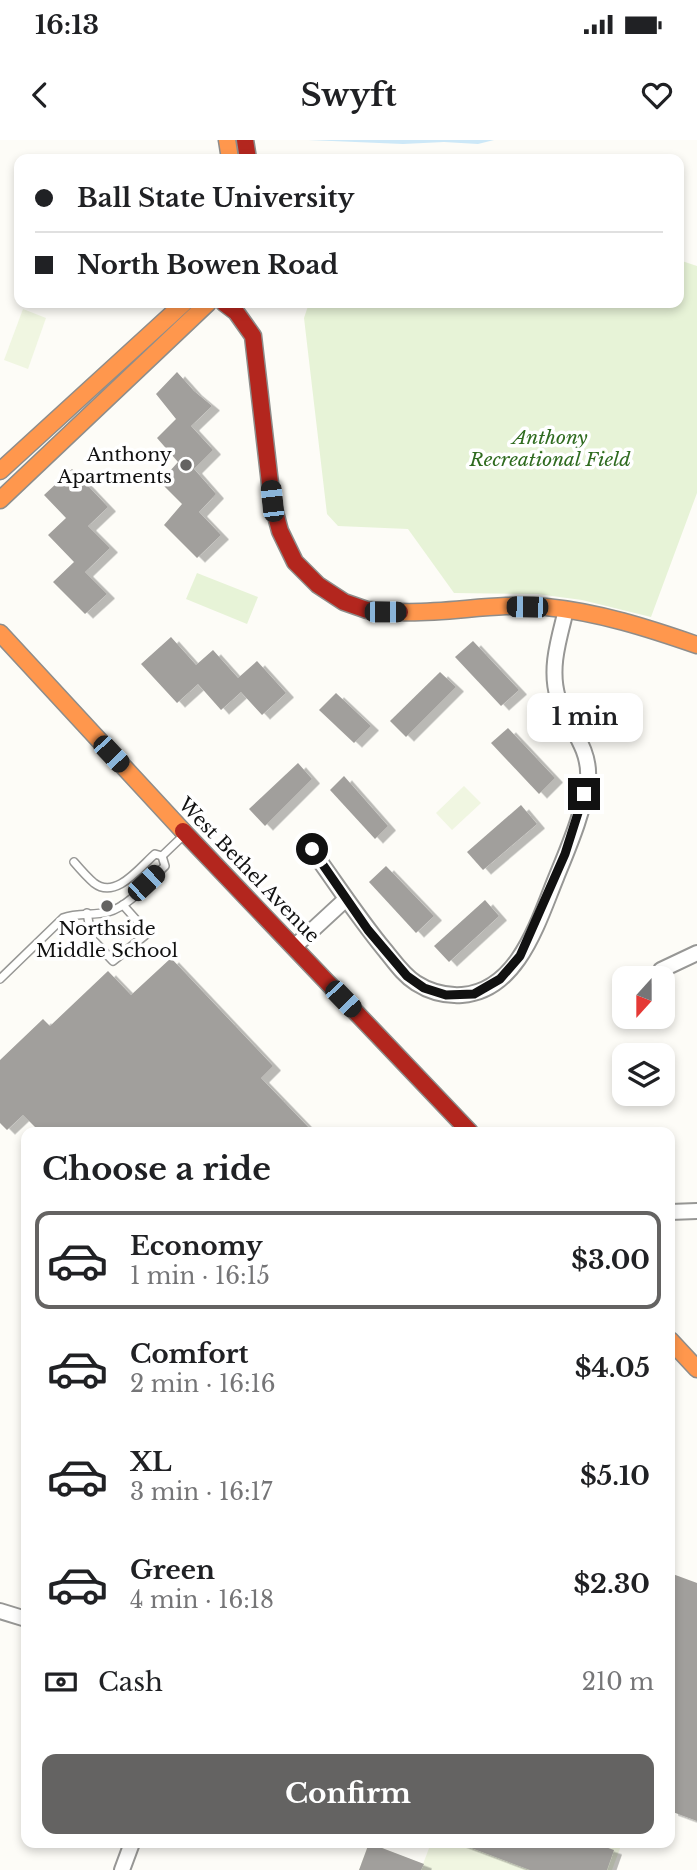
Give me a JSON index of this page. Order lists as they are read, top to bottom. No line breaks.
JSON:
{"streets":{"main road":["West Bethel Avenue"]},"parks":["Anthony Recreational Field"],"places":["Anthony Apartments","Northside Middle School"],"north":"bottom","page":{"status":"16:13","header":"Swyft","banner":["Ball State University","North Bowen Road"],"bubble":"1 min","heading":"Choose a ride","list":[{"name":"Economy","note":"1 min · 16:15","value":"$3.00"},{"name":"Comfort","note":"2 min · 16:16","value":"$4.05"},{"name":"XL","note":"3 min · 16:17","value":"$5.10"},{"name":"Green","note":"4 min · 16:18","value":"$2.30"}],"pay":["Cash","210 m"],"buttons":"Confirm"}}
